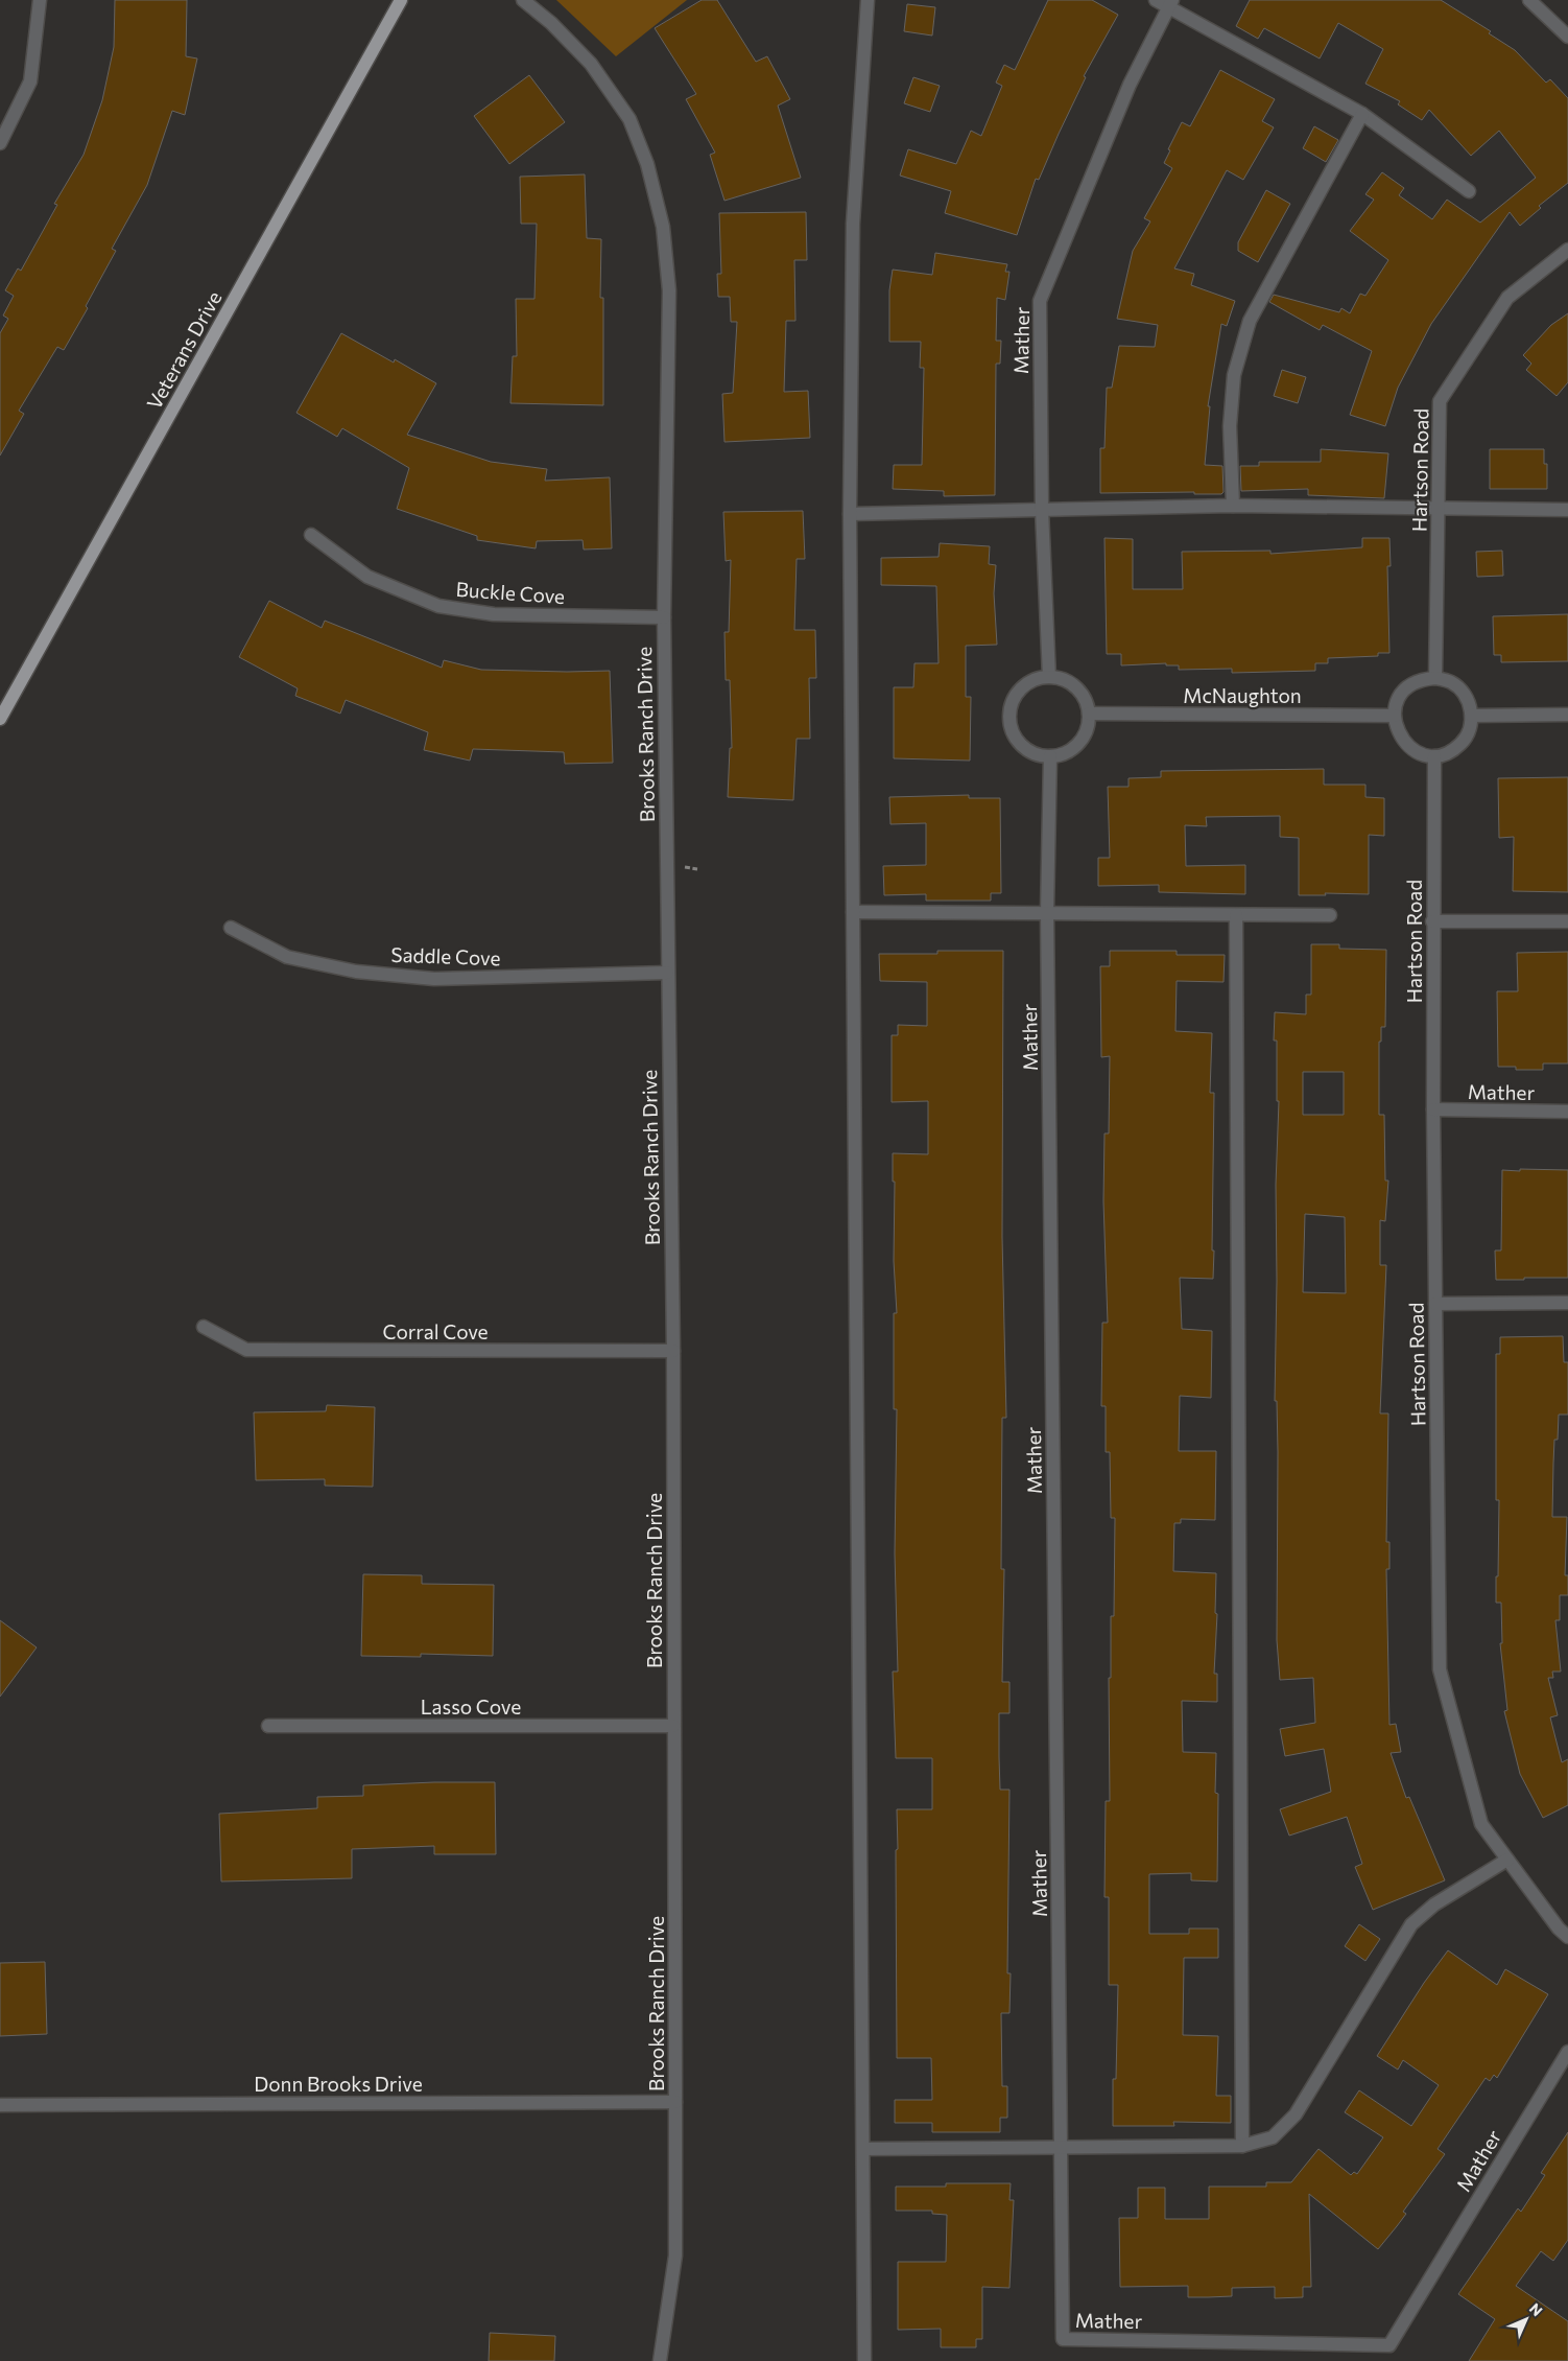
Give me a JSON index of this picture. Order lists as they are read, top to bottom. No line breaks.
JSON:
{"streets":{"main road":["Veterans Drive"],"street":["Mather","Hartson Road","Buckle Cove","McNaughton","Brooks Ranch Drive","Saddle Cove","Corral Cove","Lasso Cove","Donn Brooks Drive"]},"crossings":[["Mather","Hartson Road"],["Mather","McNaughton"],["Hartson Road","McNaughton"],["Buckle Cove","Brooks Ranch Drive"],["Brooks Ranch Drive","Saddle Cove"],["Brooks Ranch Drive","Corral Cove"],["Brooks Ranch Drive","Lasso Cove"],["Brooks Ranch Drive","Donn Brooks Drive"]],"north":"top right"}
